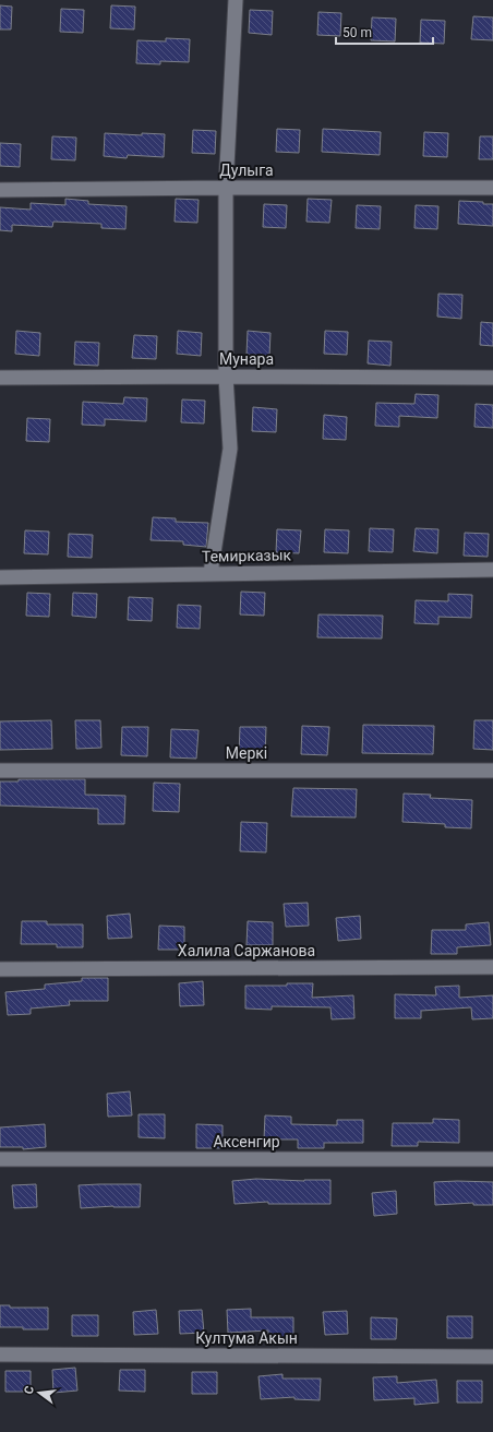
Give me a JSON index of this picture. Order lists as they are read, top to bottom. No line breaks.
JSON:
{"streets":{"street":["Дулыга","Мунара","Темирказык","Меркі","Халила Саржанова","Аксенгир","Култума Акын"]},"scale_bar":"50 m","north":"left"}
